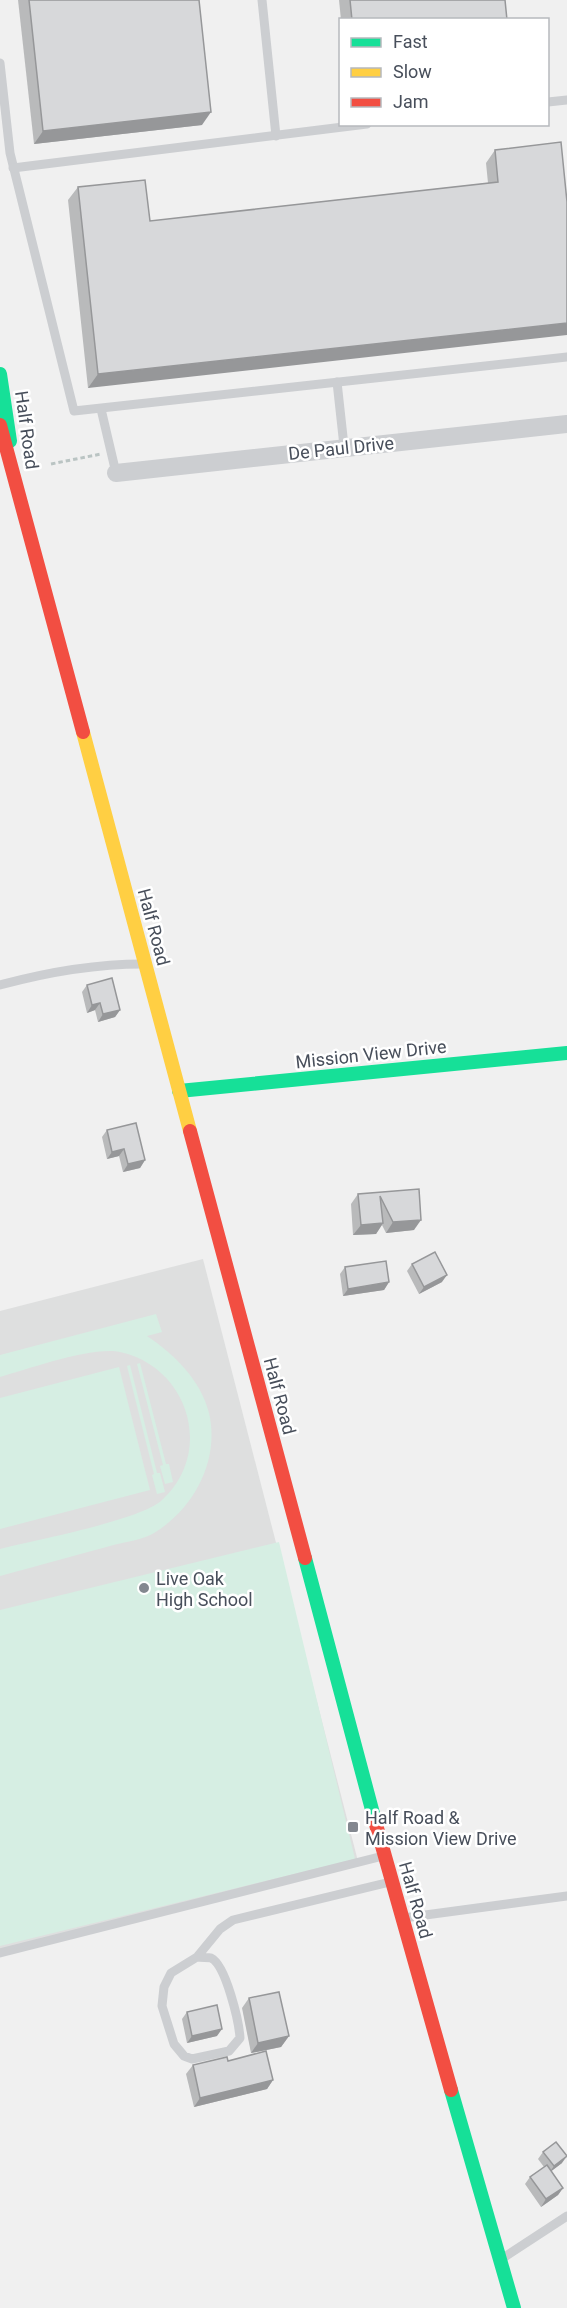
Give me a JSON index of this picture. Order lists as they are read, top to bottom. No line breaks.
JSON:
{"streets":{"street":["Half Road","De Paul Drive","Mission View Drive"]},"crossings":[["Half Road","Mission View Drive"]],"places":{"other":["Live Oak High School"],"transit":["Half Road & Mission View Drive"]},"legend":["Fast","Slow","Jam"]}
